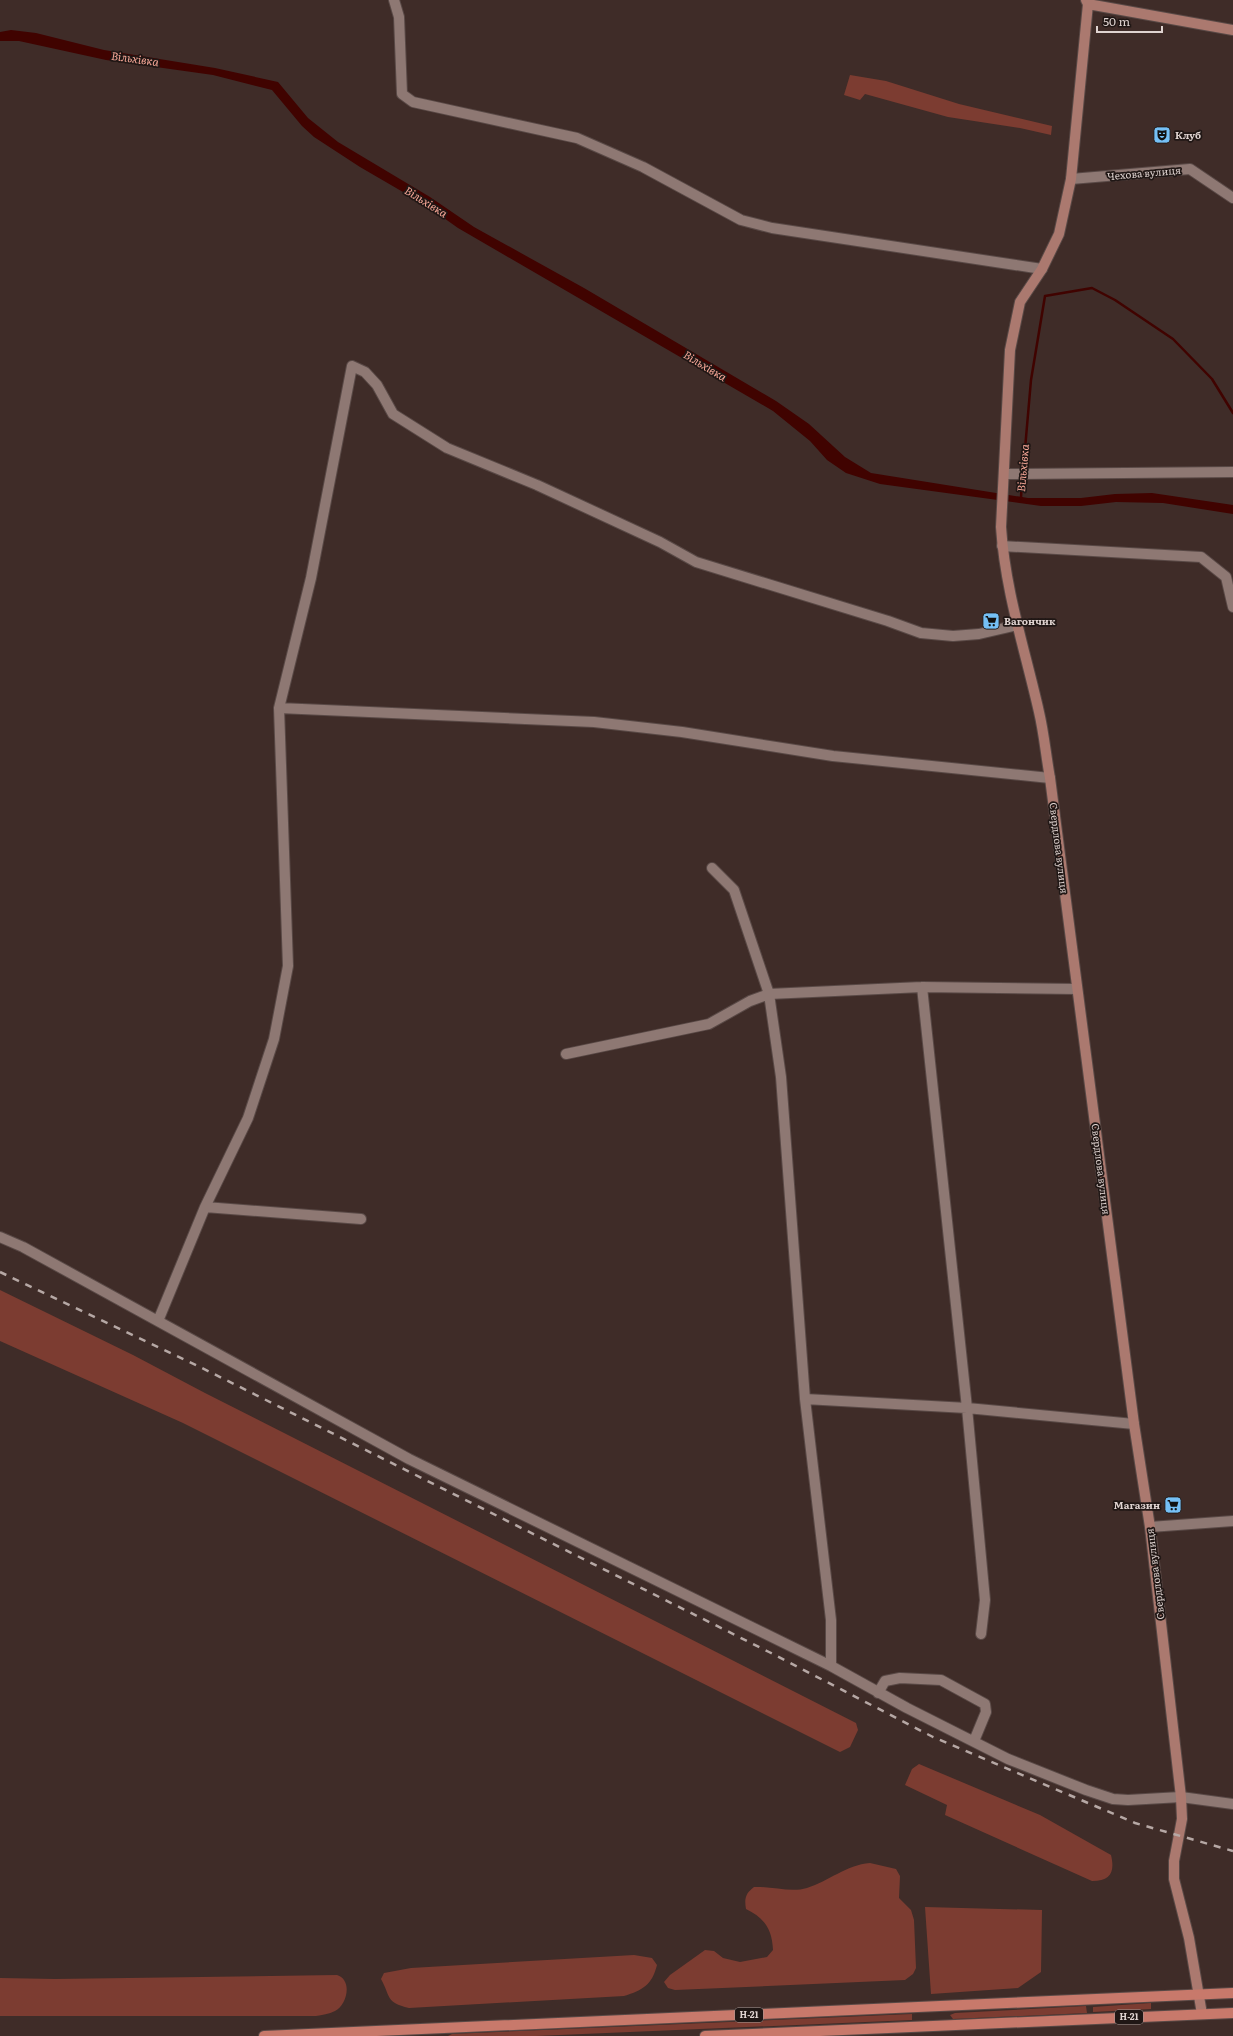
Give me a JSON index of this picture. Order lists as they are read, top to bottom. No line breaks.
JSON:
{"streets":{"main road":["Н-21"],"street":["Чехова вулиця","Свердлова вулиця"]},"crossings":[["Чехова вулиця","Свердлова вулиця"],["Свердлова вулиця","Н-21"]],"water":["Вільхівка"],"places":{"theatre":["Клуб"],"supermarket":["Вагончик","Mагазин"]},"scale_bar":"50 m"}
